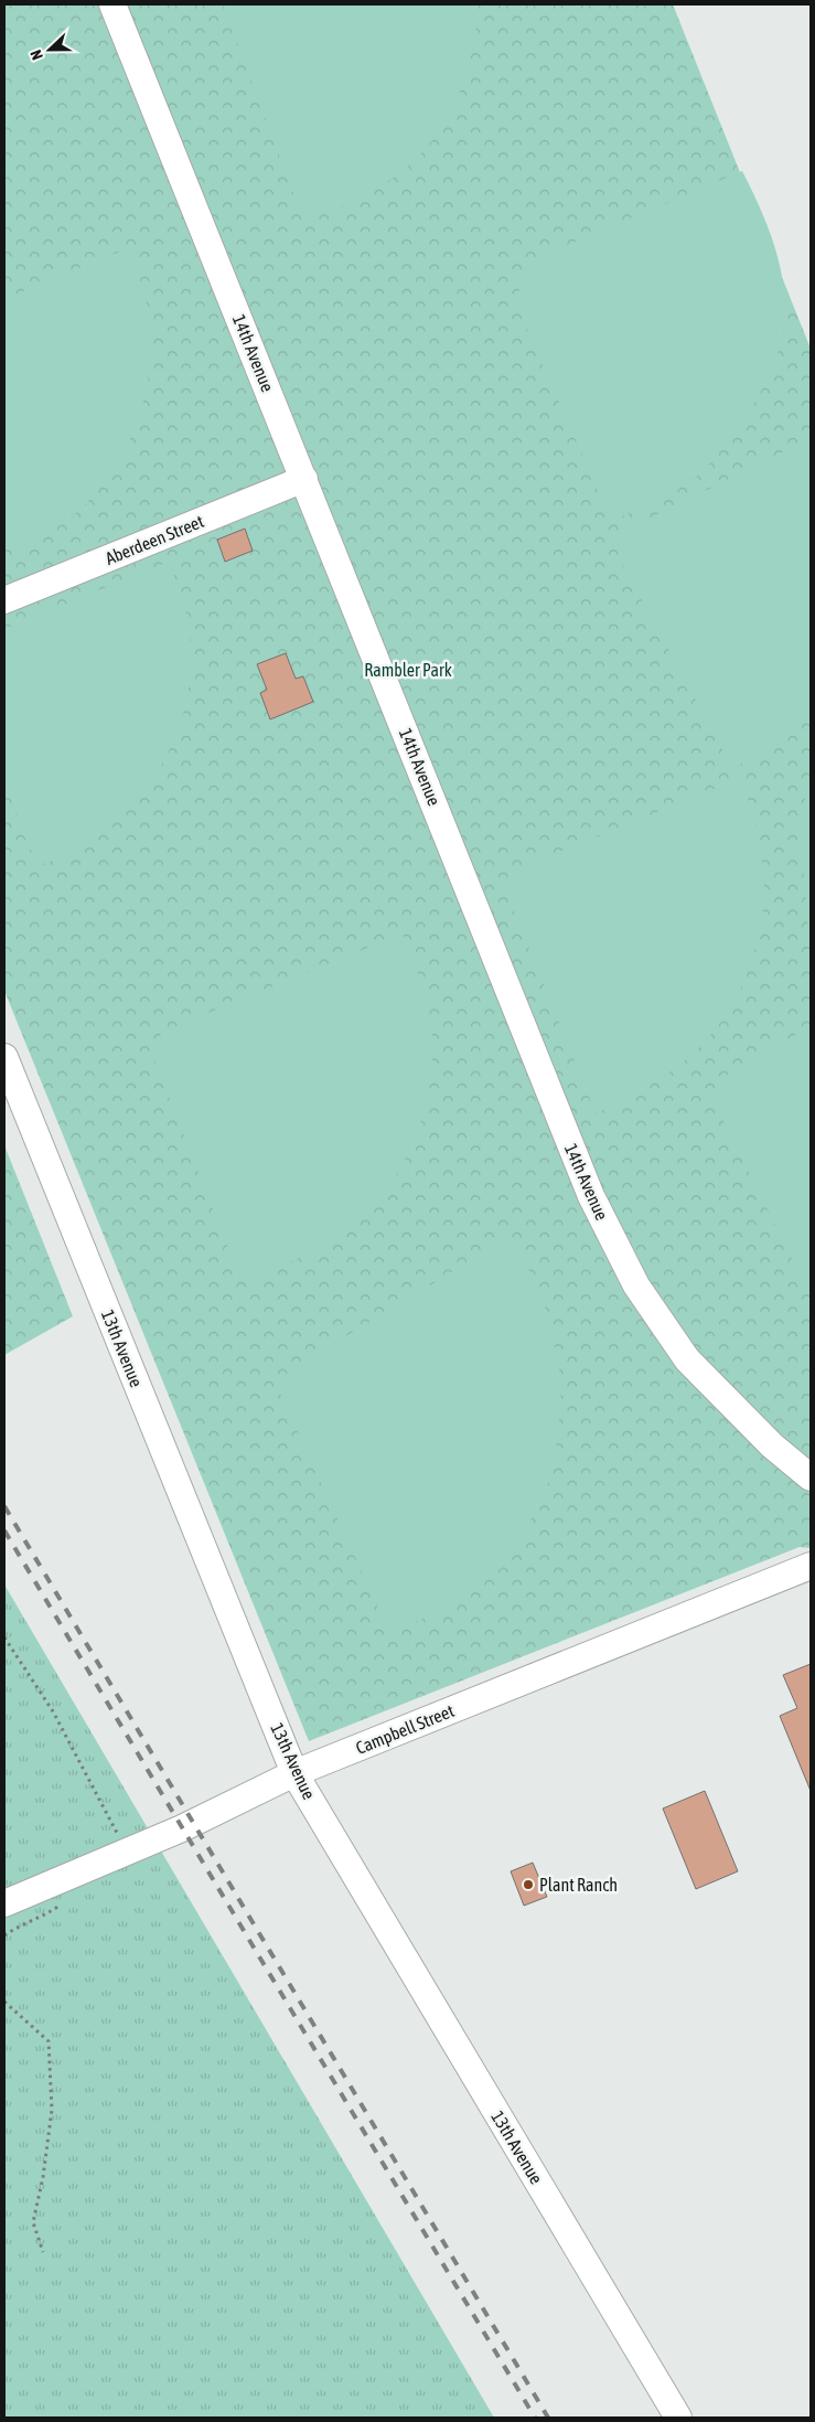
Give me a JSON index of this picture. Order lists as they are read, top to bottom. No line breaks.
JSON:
{"streets":{"street":["14th Avenue","Aberdeen Street","13th Avenue","Campbell Street"]},"crossings":[["14th Avenue","Aberdeen Street"],["13th Avenue","Campbell Street"]],"parks":["Rambler Park"],"places":["Plant Ranch"],"north":"left"}
